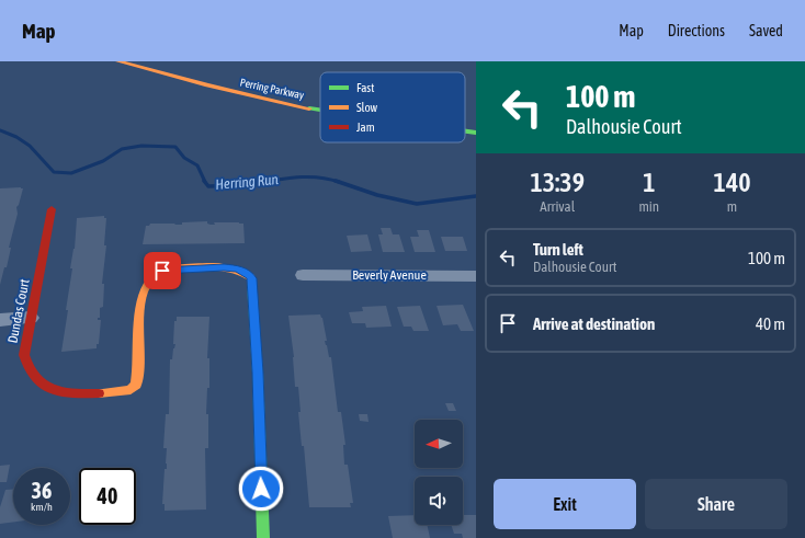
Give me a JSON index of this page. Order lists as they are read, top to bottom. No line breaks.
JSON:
{"streets":{"street":["Perring Parkway","Beverly Avenue","Dundas Court"]},"water":["Herring Run"],"legend":["Fast","Slow","Jam"],"north":"left","page":{"header":"Map","nav":["Map","Directions","Saved"],"turn":["100 m","Dalhousie Court"],"eta":["13:39","Arrival","1","min","140","m"],"list":[{"name":"Turn left","note":"Dalhousie Court","value":"100 m"},{"name":"Arrive at destination","value":"40 m"}],"speed":"36 km/h","limit":"40","buttons":["Exit","Share"]}}
